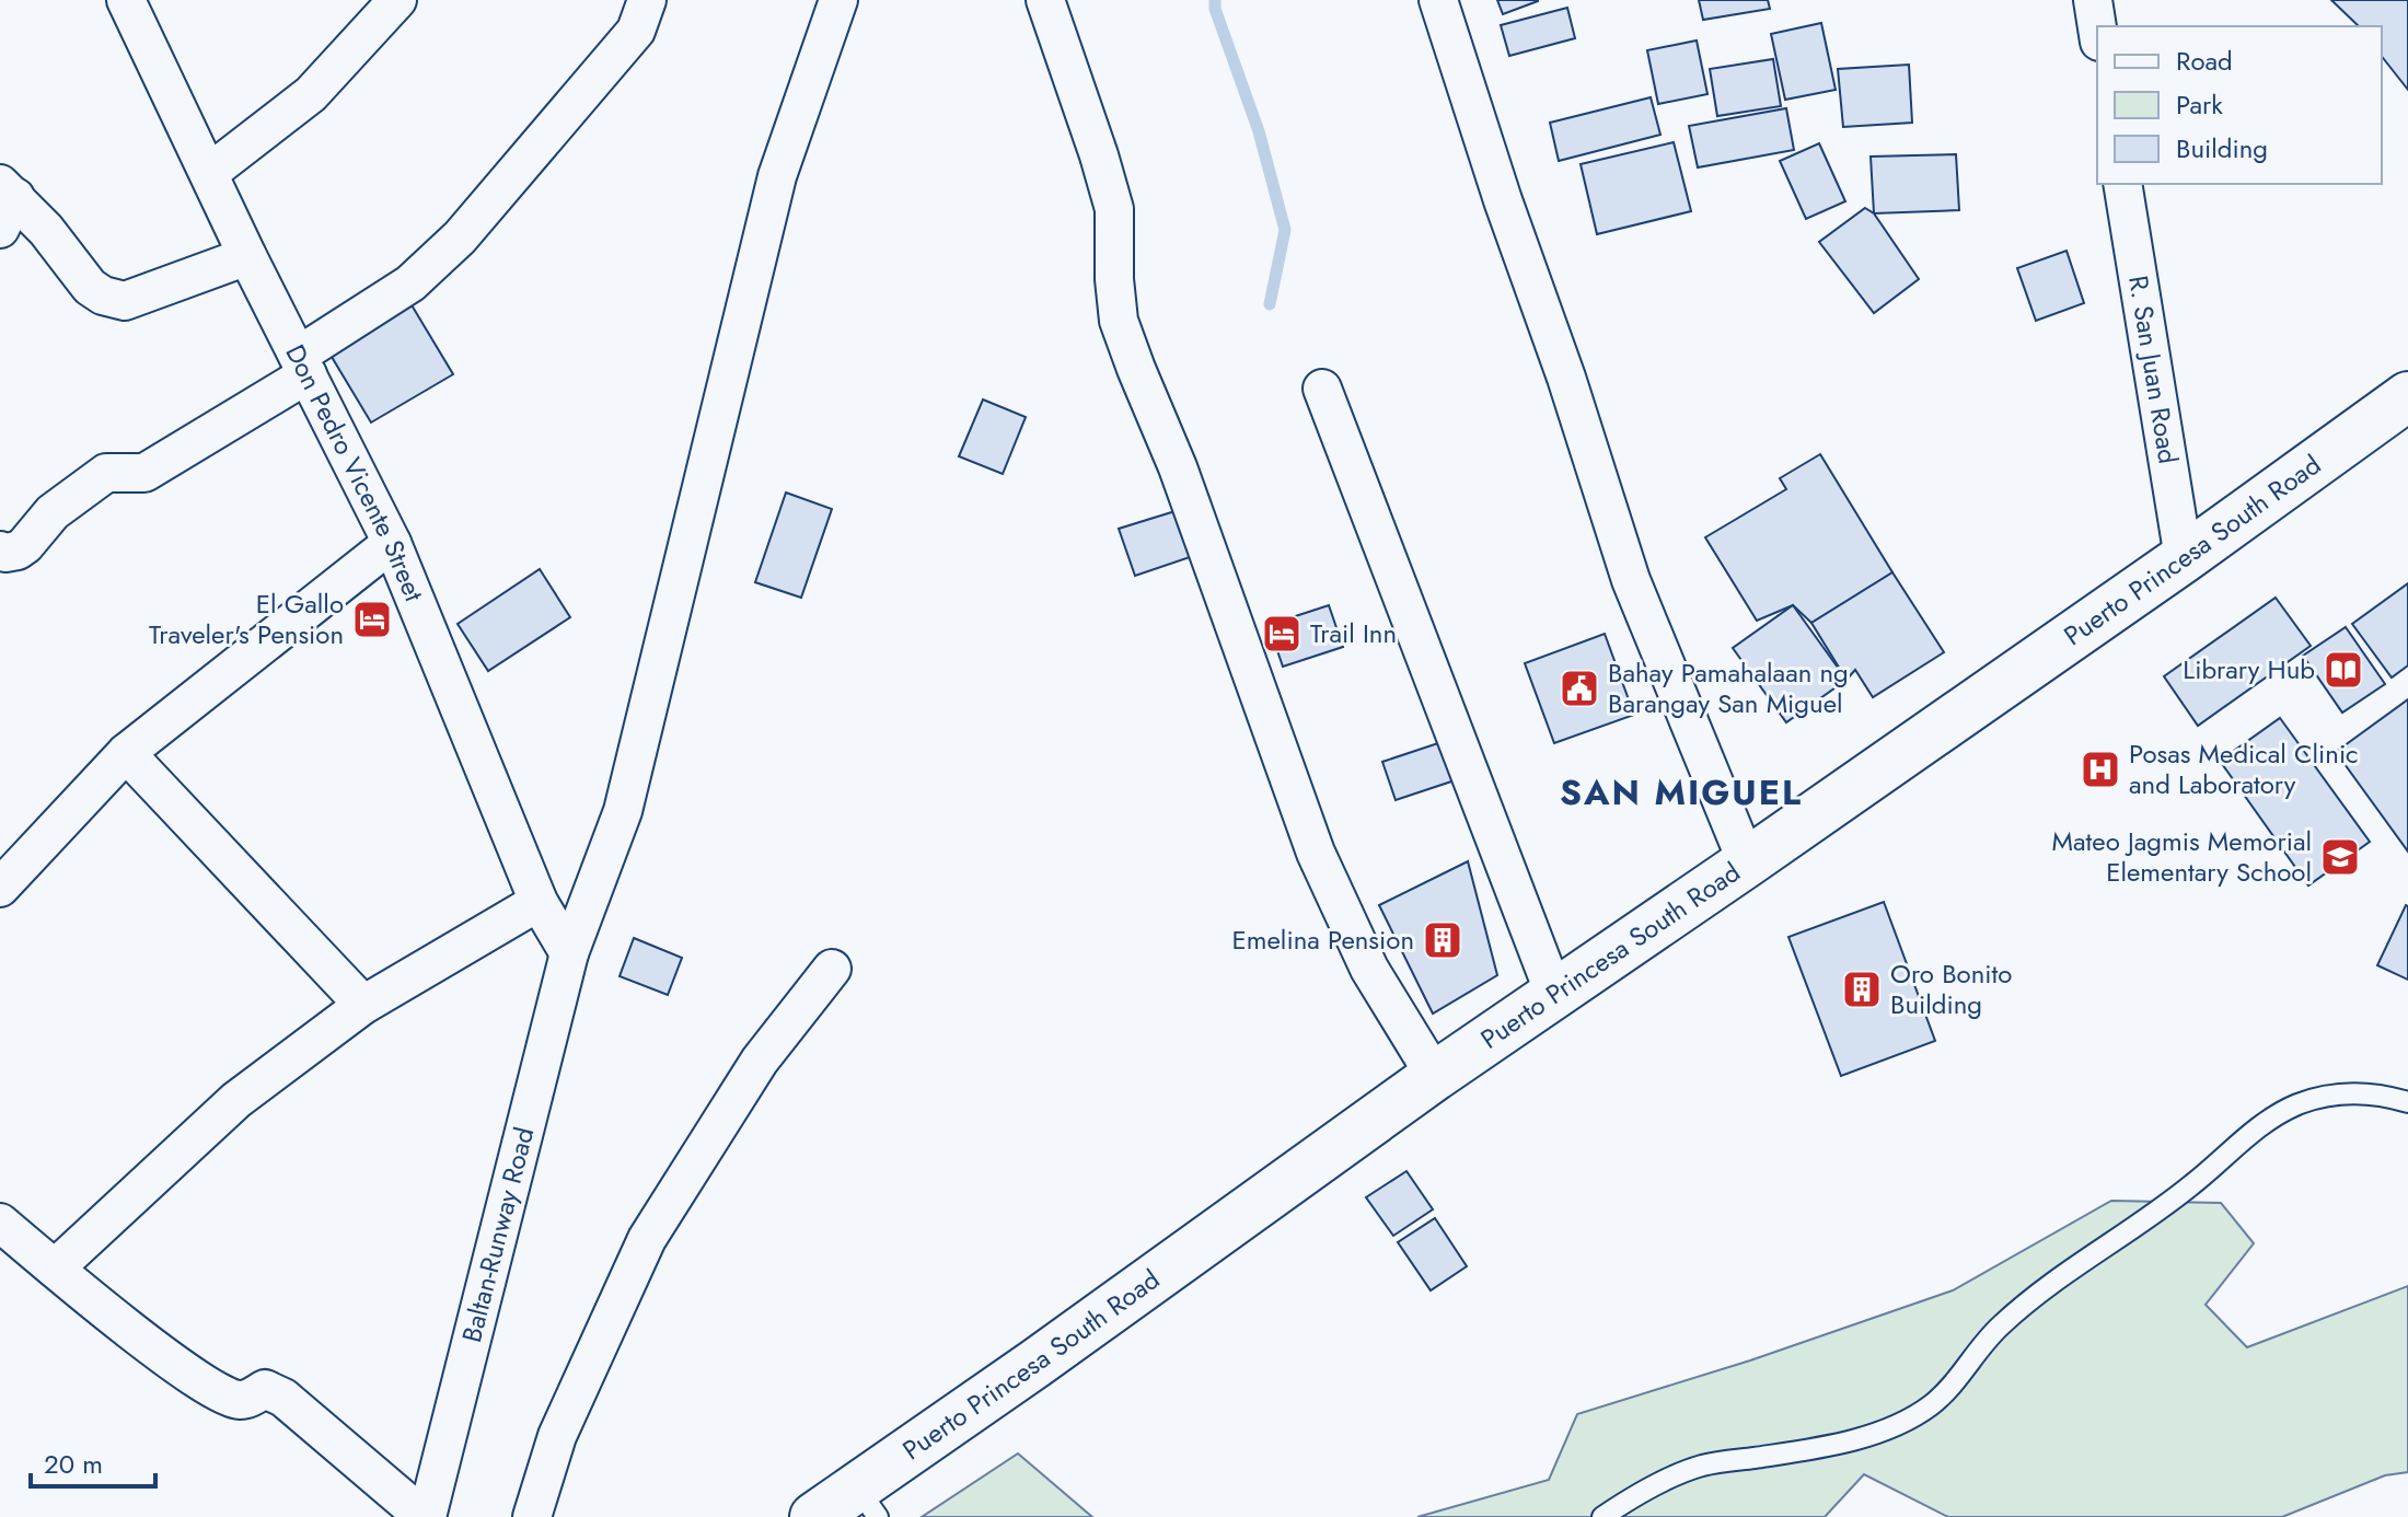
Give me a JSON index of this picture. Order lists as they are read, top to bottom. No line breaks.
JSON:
{"streets":{"main road":["Puerto Princesa South Road"],"street":["R. San Juan Road","Don Pedro Vicente Street","Baltan-Runway Road"]},"crossings":[["R. San Juan Road","Puerto Princesa South Road"],["Don Pedro Vicente Street","Baltan-Runway Road"]],"districts":["SAN MIGUEL"],"places":{"hotel":["El Gallo Traveler's Pension","Trail Inn"],"library":["Library Hub"],"public building":["Bahay Pamahalaan ng Barangay San Miguel"],"hospital":["Posas Medical Clinic and Laboratory"],"school or university":["Mateo Jagmis Memorial Elementary School"],"building":["Emelina Pension","Oro Bonito Building"]},"legend":["Road","Park","Building"],"scale_bar":"20 m"}
